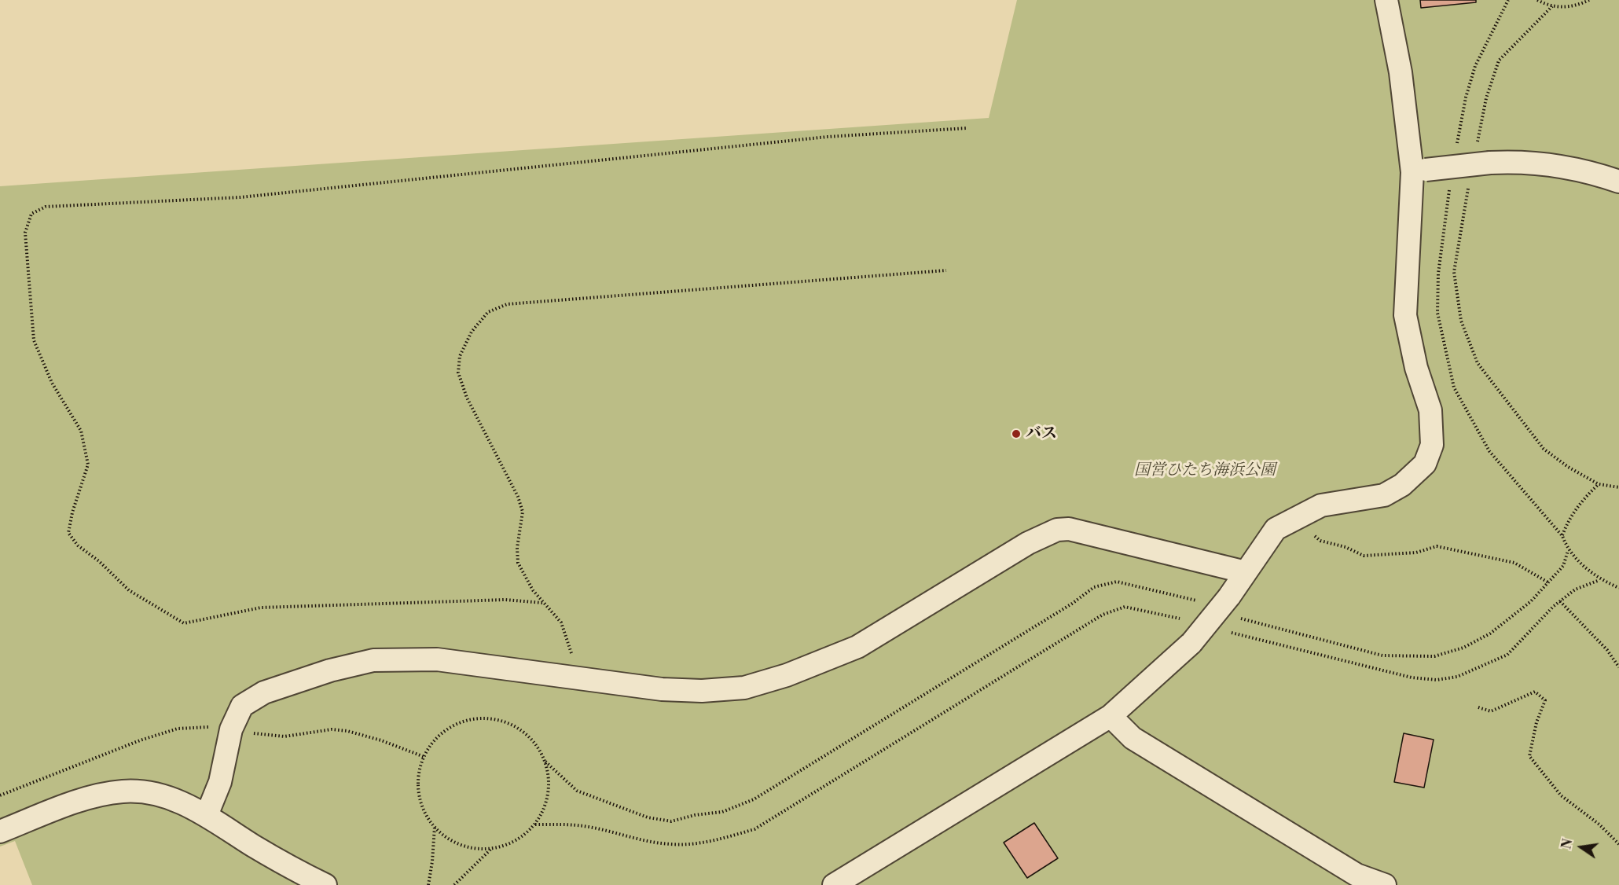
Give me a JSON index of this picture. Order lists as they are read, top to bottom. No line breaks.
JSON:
{"parks":["国営ひたち海浜公園"],"places":["バス"],"north":"left"}
